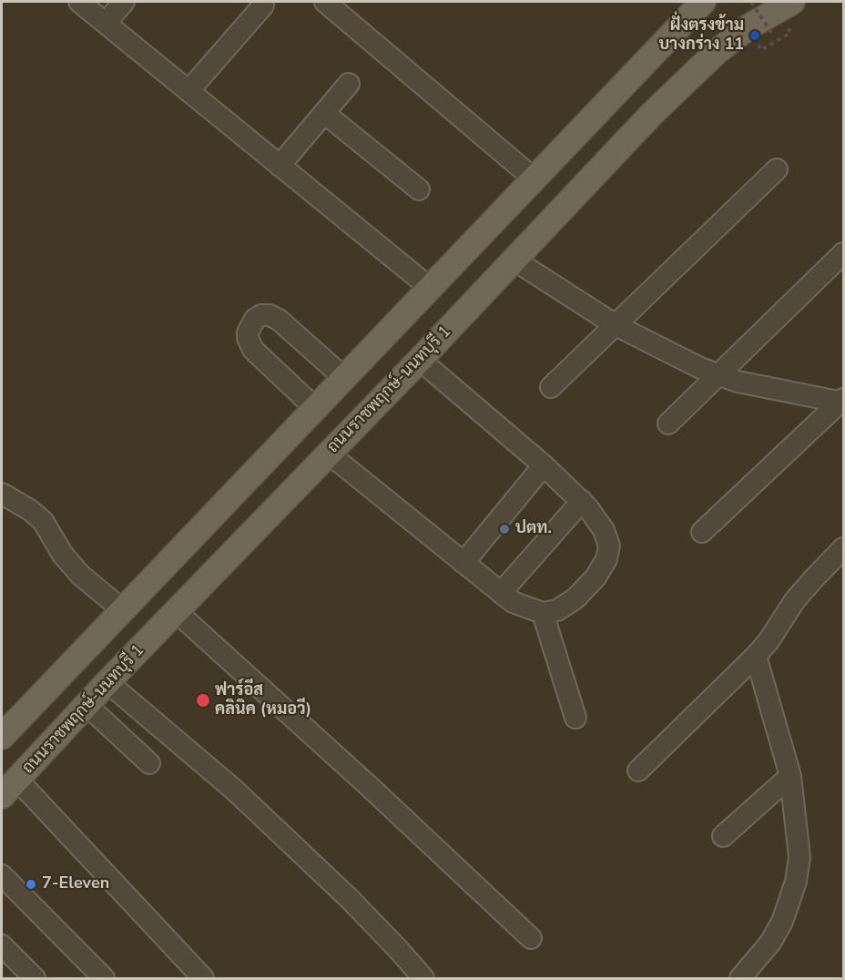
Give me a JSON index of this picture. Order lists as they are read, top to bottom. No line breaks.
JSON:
{"streets":{"main road":["ถนนราชพฤกษ์-นนทบุรี 1"]},"places":["ฝั่งตรงข้าม บางกร่าง 11","ปตท.","ฟาร์อีส คลินิค (หมอวี)","7-Eleven"]}
